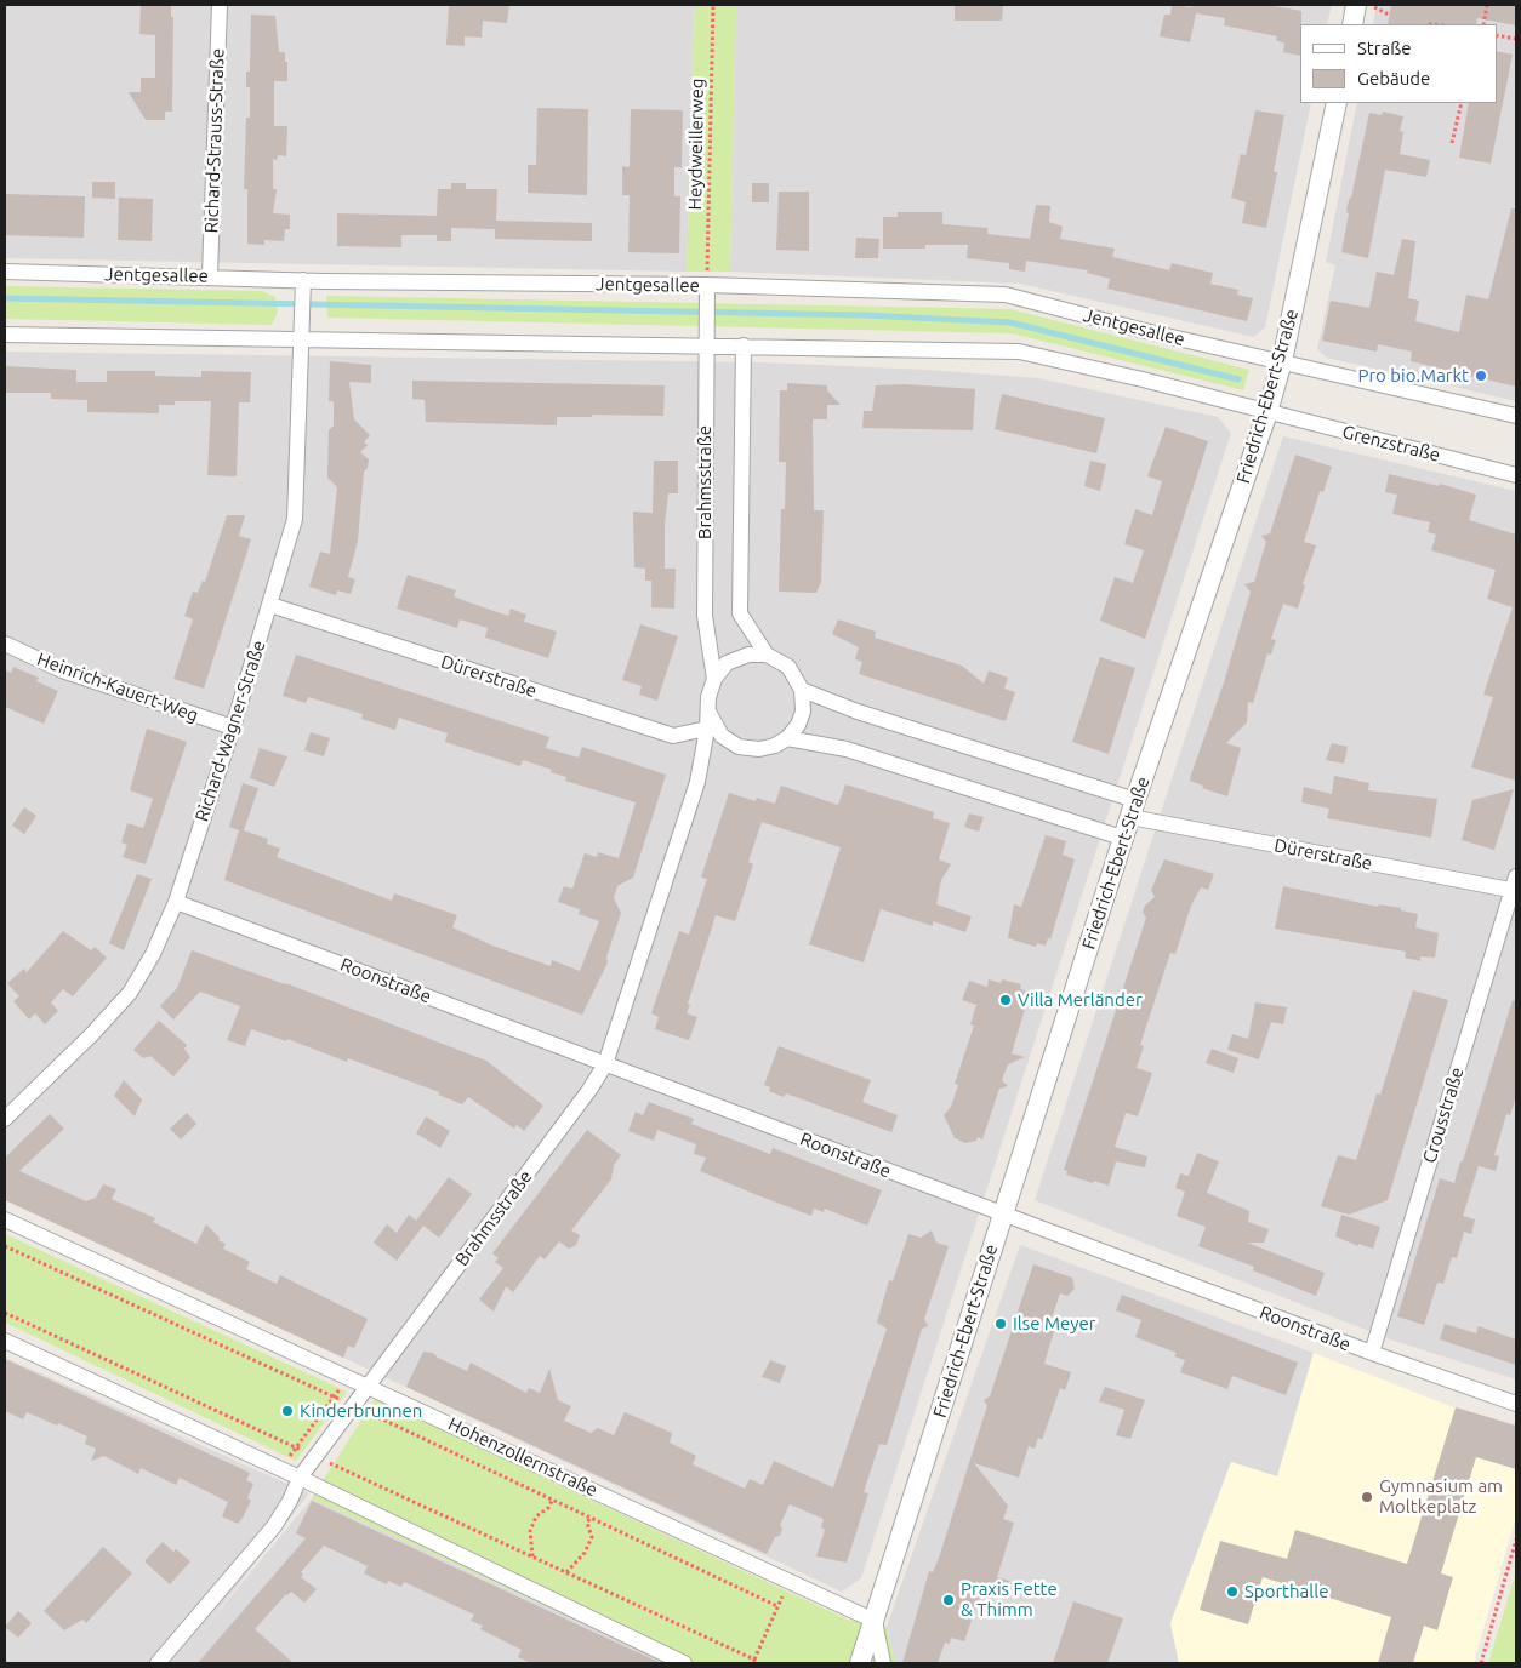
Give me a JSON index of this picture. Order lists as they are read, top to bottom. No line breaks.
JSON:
{"streets":{"street":["Richard-Strauss-Straße","Jentgesallee","Friedrich-Ebert-Straße","Grenzstraße","Brahmsstraße","Dürerstraße","Heinrich-Kauert-Weg","Richard-Wagner-Straße","Roonstraße","Crousstraße","Hohenzollernstraße"],"path":["Heydweillerweg"]},"crossings":[["Richard-Strauss-Straße","Jentgesallee"],["Heydweillerweg","Jentgesallee"],["Heydweillerweg","Brahmsstraße"],["Jentgesallee","Friedrich-Ebert-Straße"],["Jentgesallee","Brahmsstraße"],["Jentgesallee","Richard-Wagner-Straße"],["Friedrich-Ebert-Straße","Grenzstraße"],["Friedrich-Ebert-Straße","Dürerstraße"],["Friedrich-Ebert-Straße","Roonstraße"],["Friedrich-Ebert-Straße","Hohenzollernstraße"],["Brahmsstraße","Dürerstraße"],["Brahmsstraße","Roonstraße"],["Brahmsstraße","Hohenzollernstraße"],["Dürerstraße","Richard-Wagner-Straße"],["Dürerstraße","Crousstraße"],["Heinrich-Kauert-Weg","Richard-Wagner-Straße"],["Richard-Wagner-Straße","Roonstraße"],["Roonstraße","Crousstraße"]],"places":["Pro bio.Markt","Villa Merländer","Ilse Meyer","Kinderbrunnen","Gymnasium am Moltkeplatz","Sporthalle","Praxis Fette & Thimm"],"legend":["Straße","Gebäude"]}
